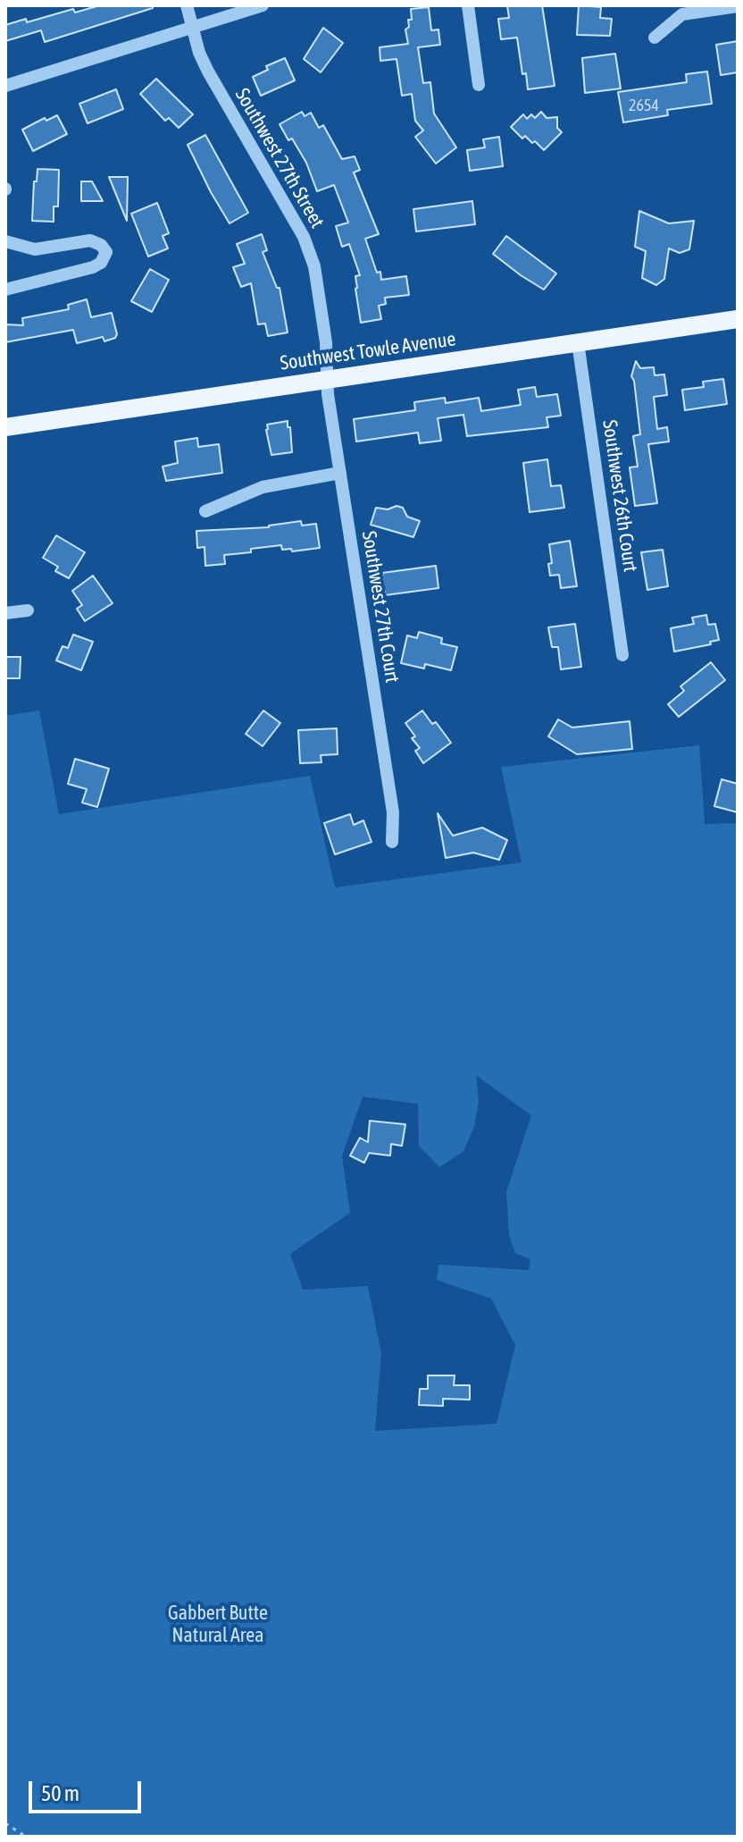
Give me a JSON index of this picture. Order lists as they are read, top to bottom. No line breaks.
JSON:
{"streets":{"main road":["Southwest Towle Avenue"],"street":["Southwest 27th Street","Southwest 26th Court","Southwest 27th Court"]},"crossings":[["Southwest 27th Street","Southwest Towle Avenue"],["Southwest 27th Street","Southwest 27th Court"],["Southwest Towle Avenue","Southwest 26th Court"],["Southwest Towle Avenue","Southwest 27th Court"]],"parks":["Gabbert Butte Natural Area"],"house_numbers":["2654"],"scale_bar":"50 m"}
